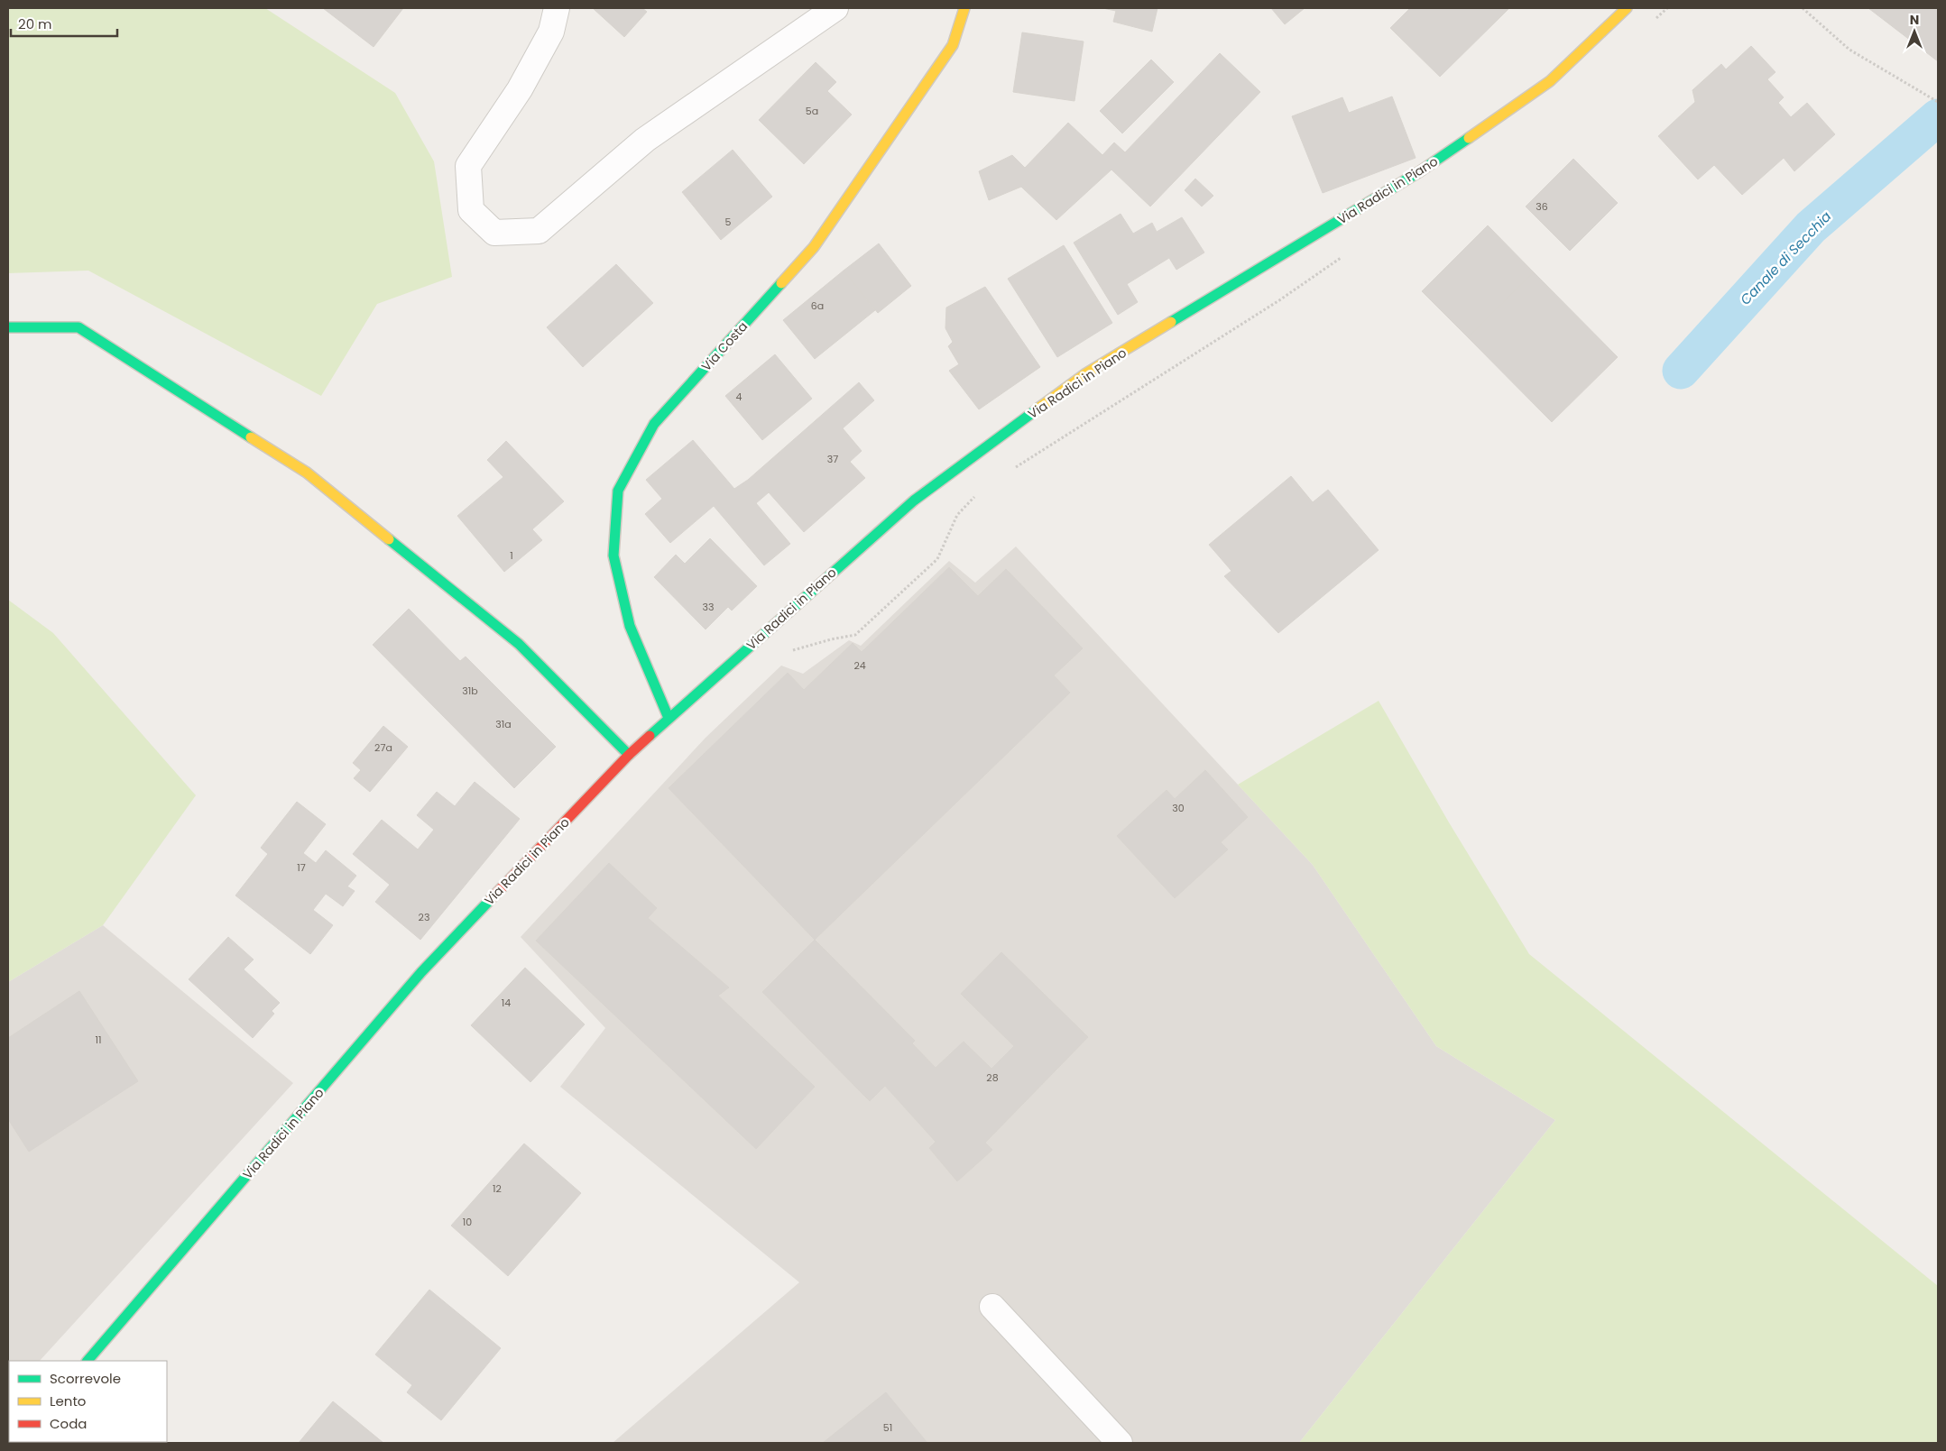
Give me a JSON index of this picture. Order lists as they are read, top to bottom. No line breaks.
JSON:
{"streets":{"street":["Via Radici in Piano","Via Costa"]},"crossings":[["Via Radici in Piano","Via Costa"]],"water":["Canale di Secchia"],"house_numbers":["5a","36","5","6a","4","37","1","33","24","31b","31a","27a","30","17","23","14","11","28","12","10","51"],"legend":["Scorrevole","Lento","Coda"],"scale_bar":"20 m","north":"top"}
